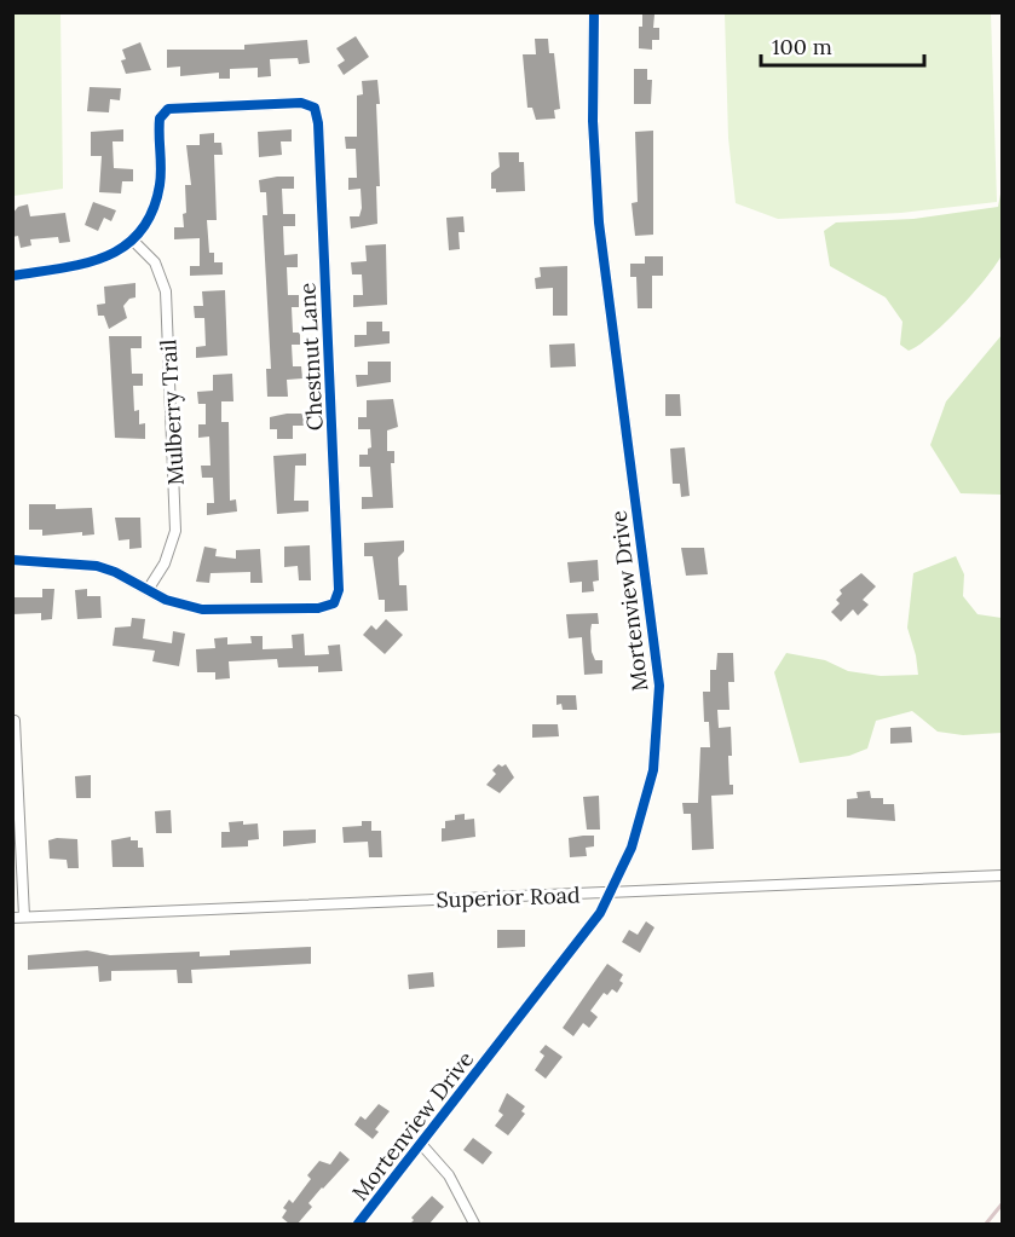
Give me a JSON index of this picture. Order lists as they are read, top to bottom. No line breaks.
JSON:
{"streets":{"street":["Chestnut Lane","Mulberry Trail","Mortenview Drive","Superior Road"]},"crossings":[["Chestnut Lane","Mulberry Trail"],["Mortenview Drive","Superior Road"]],"scale_bar":"100 m"}
